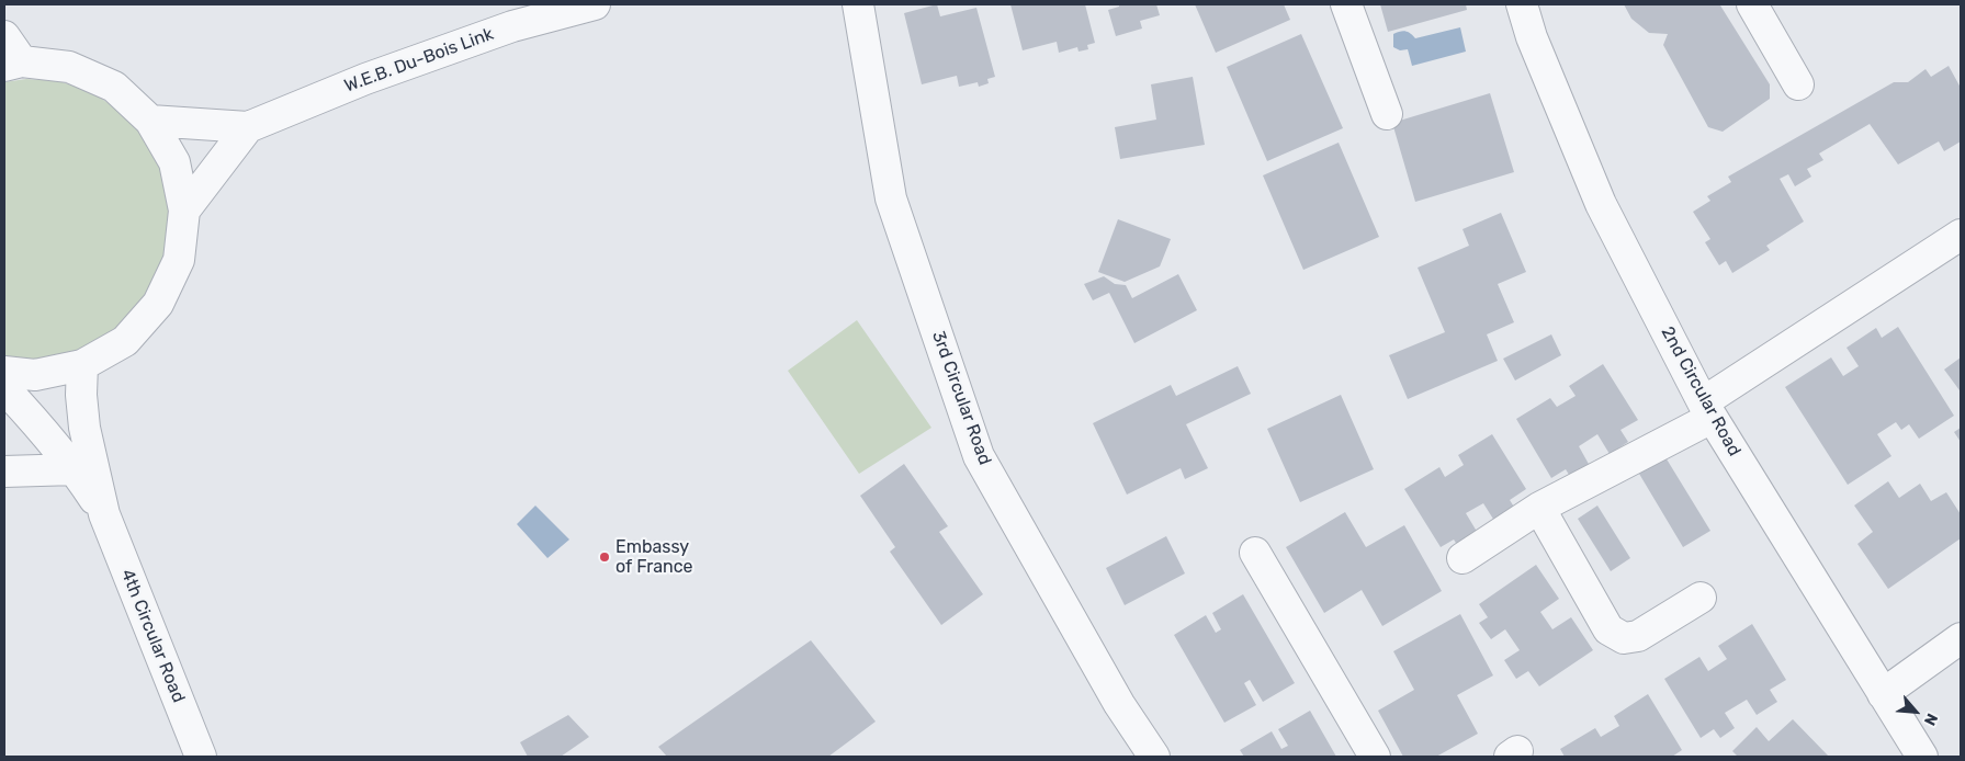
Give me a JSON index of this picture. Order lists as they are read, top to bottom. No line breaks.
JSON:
{"streets":{"street":["W.E.B. Du-Bois Link","2nd Circular Road","3rd Circular Road","4th Circular Road"]},"places":["Embassy of France"],"north":"bottom right"}
